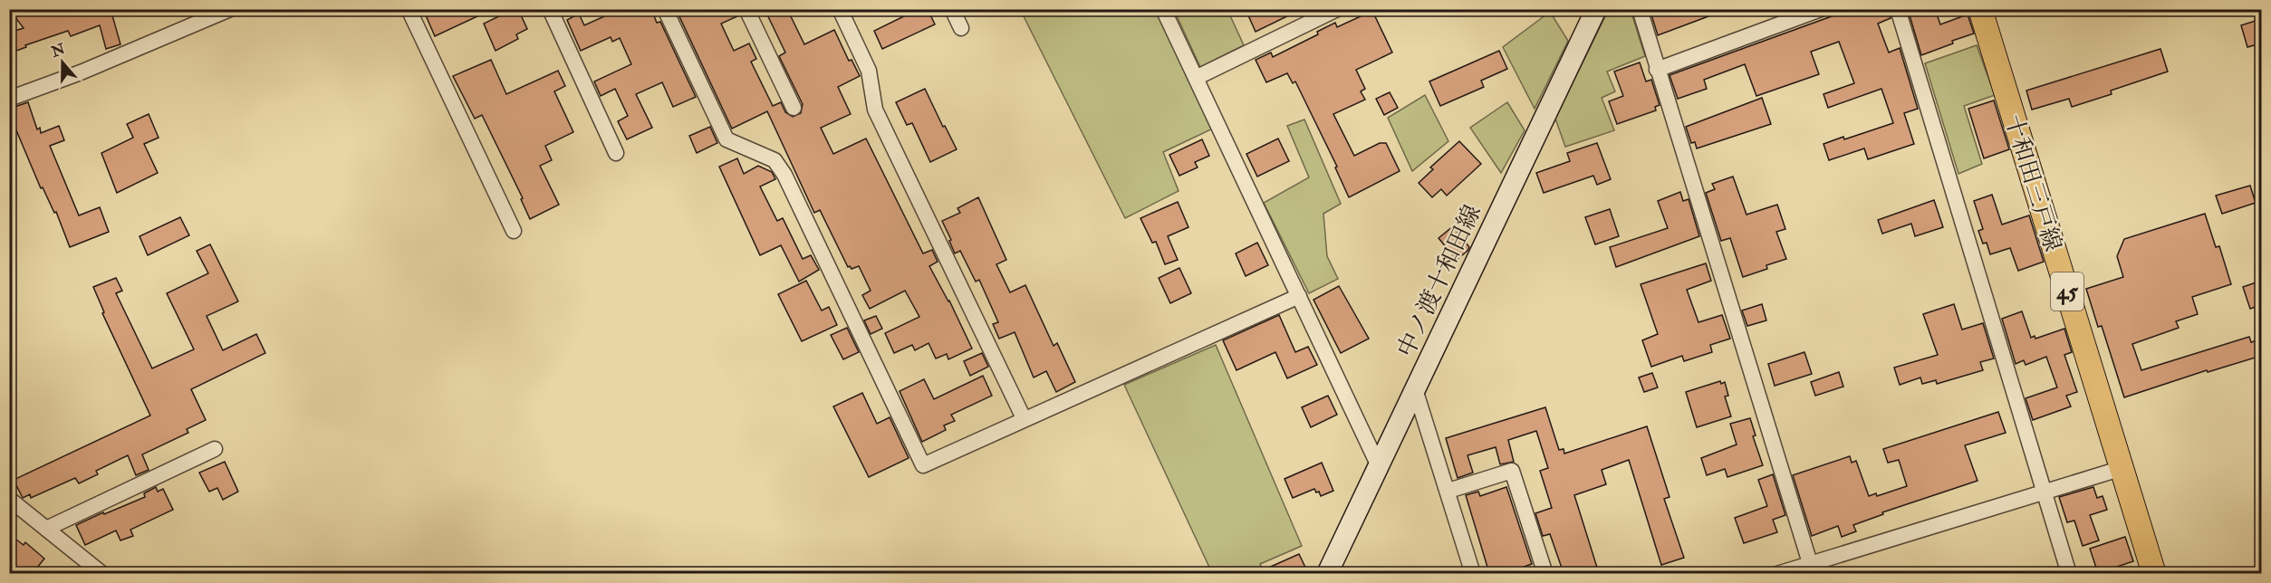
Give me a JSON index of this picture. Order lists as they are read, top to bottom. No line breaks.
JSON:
{"streets":{"main road":["十和田三戸線","中ノ渡十和田線","45"]},"north":"top"}
